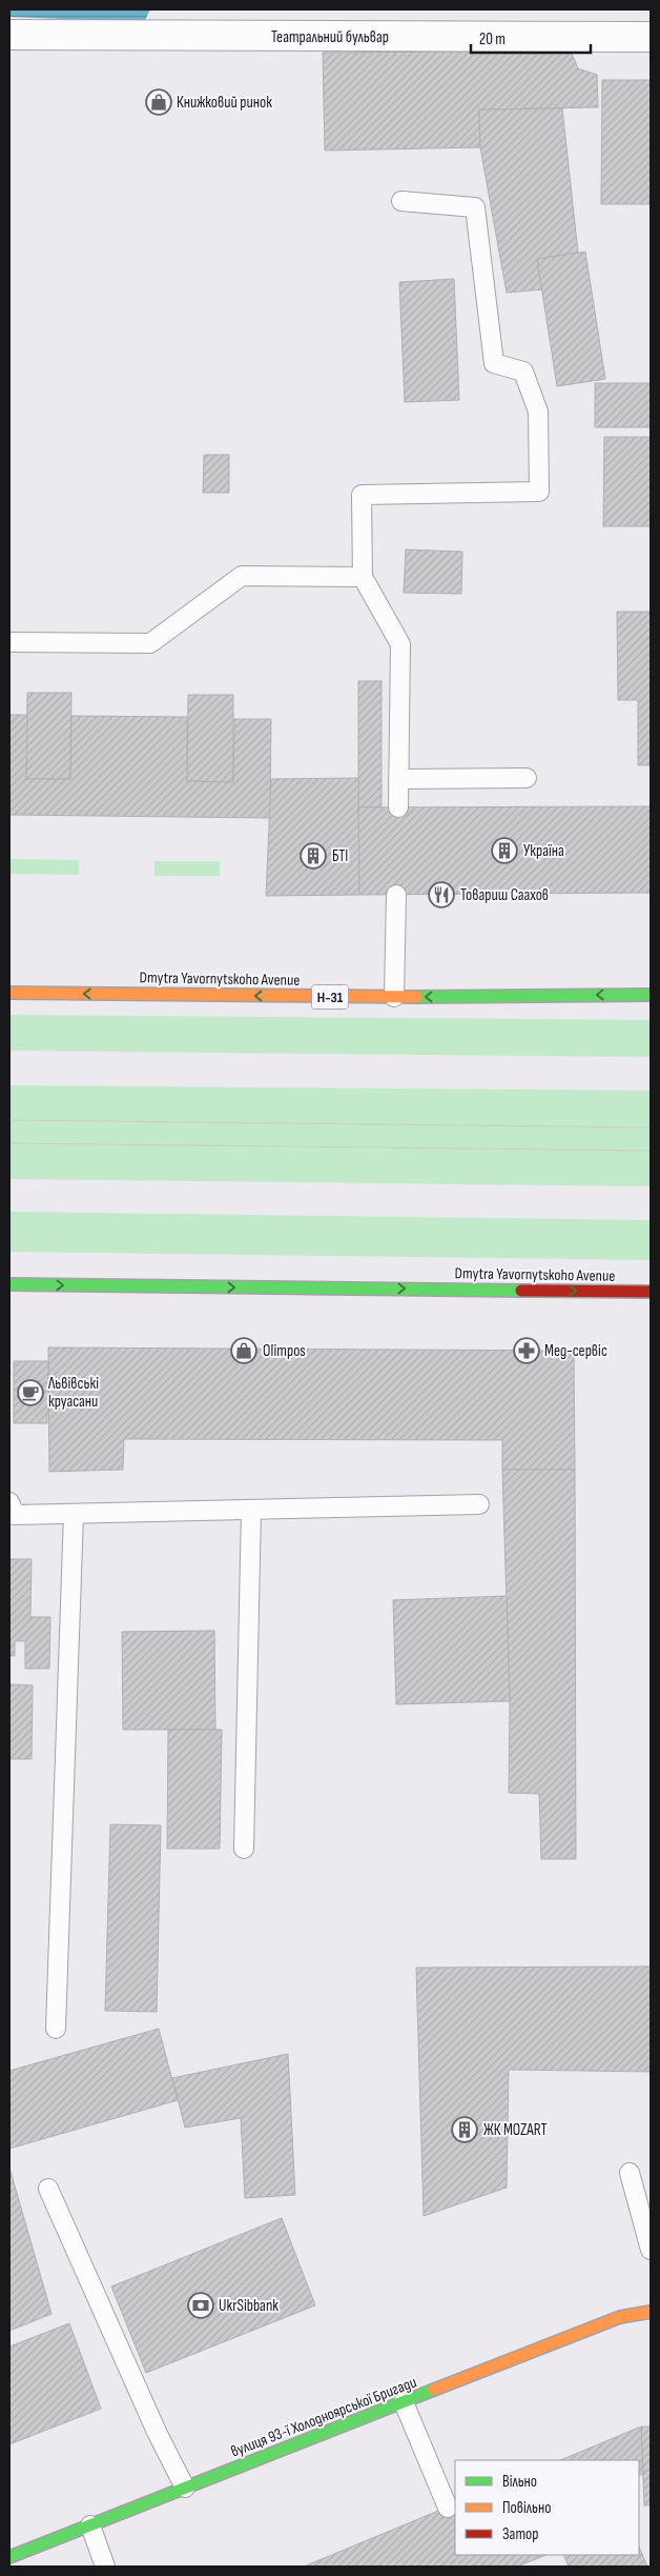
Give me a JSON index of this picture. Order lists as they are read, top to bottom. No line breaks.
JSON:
{"streets":{"main road":["Dmytra Yavornytskoho Avenue","Н-31","вулиця 93-ї Холодноярської Бригади"],"street":["Театральний бульвар"]},"places":{"shop":["Книжковий ринок","Olimpos"],"building":["Україна","БТІ","ЖК MOZART"],"restaurant":["Товариш Саахов"],"pharmacy":["Мед-сервіс"],"cafe":["Львівські круасани"],"bank":["UkrSibbank"]},"legend":["Вільно","Повільно","Затор"],"scale_bar":"20 m"}
